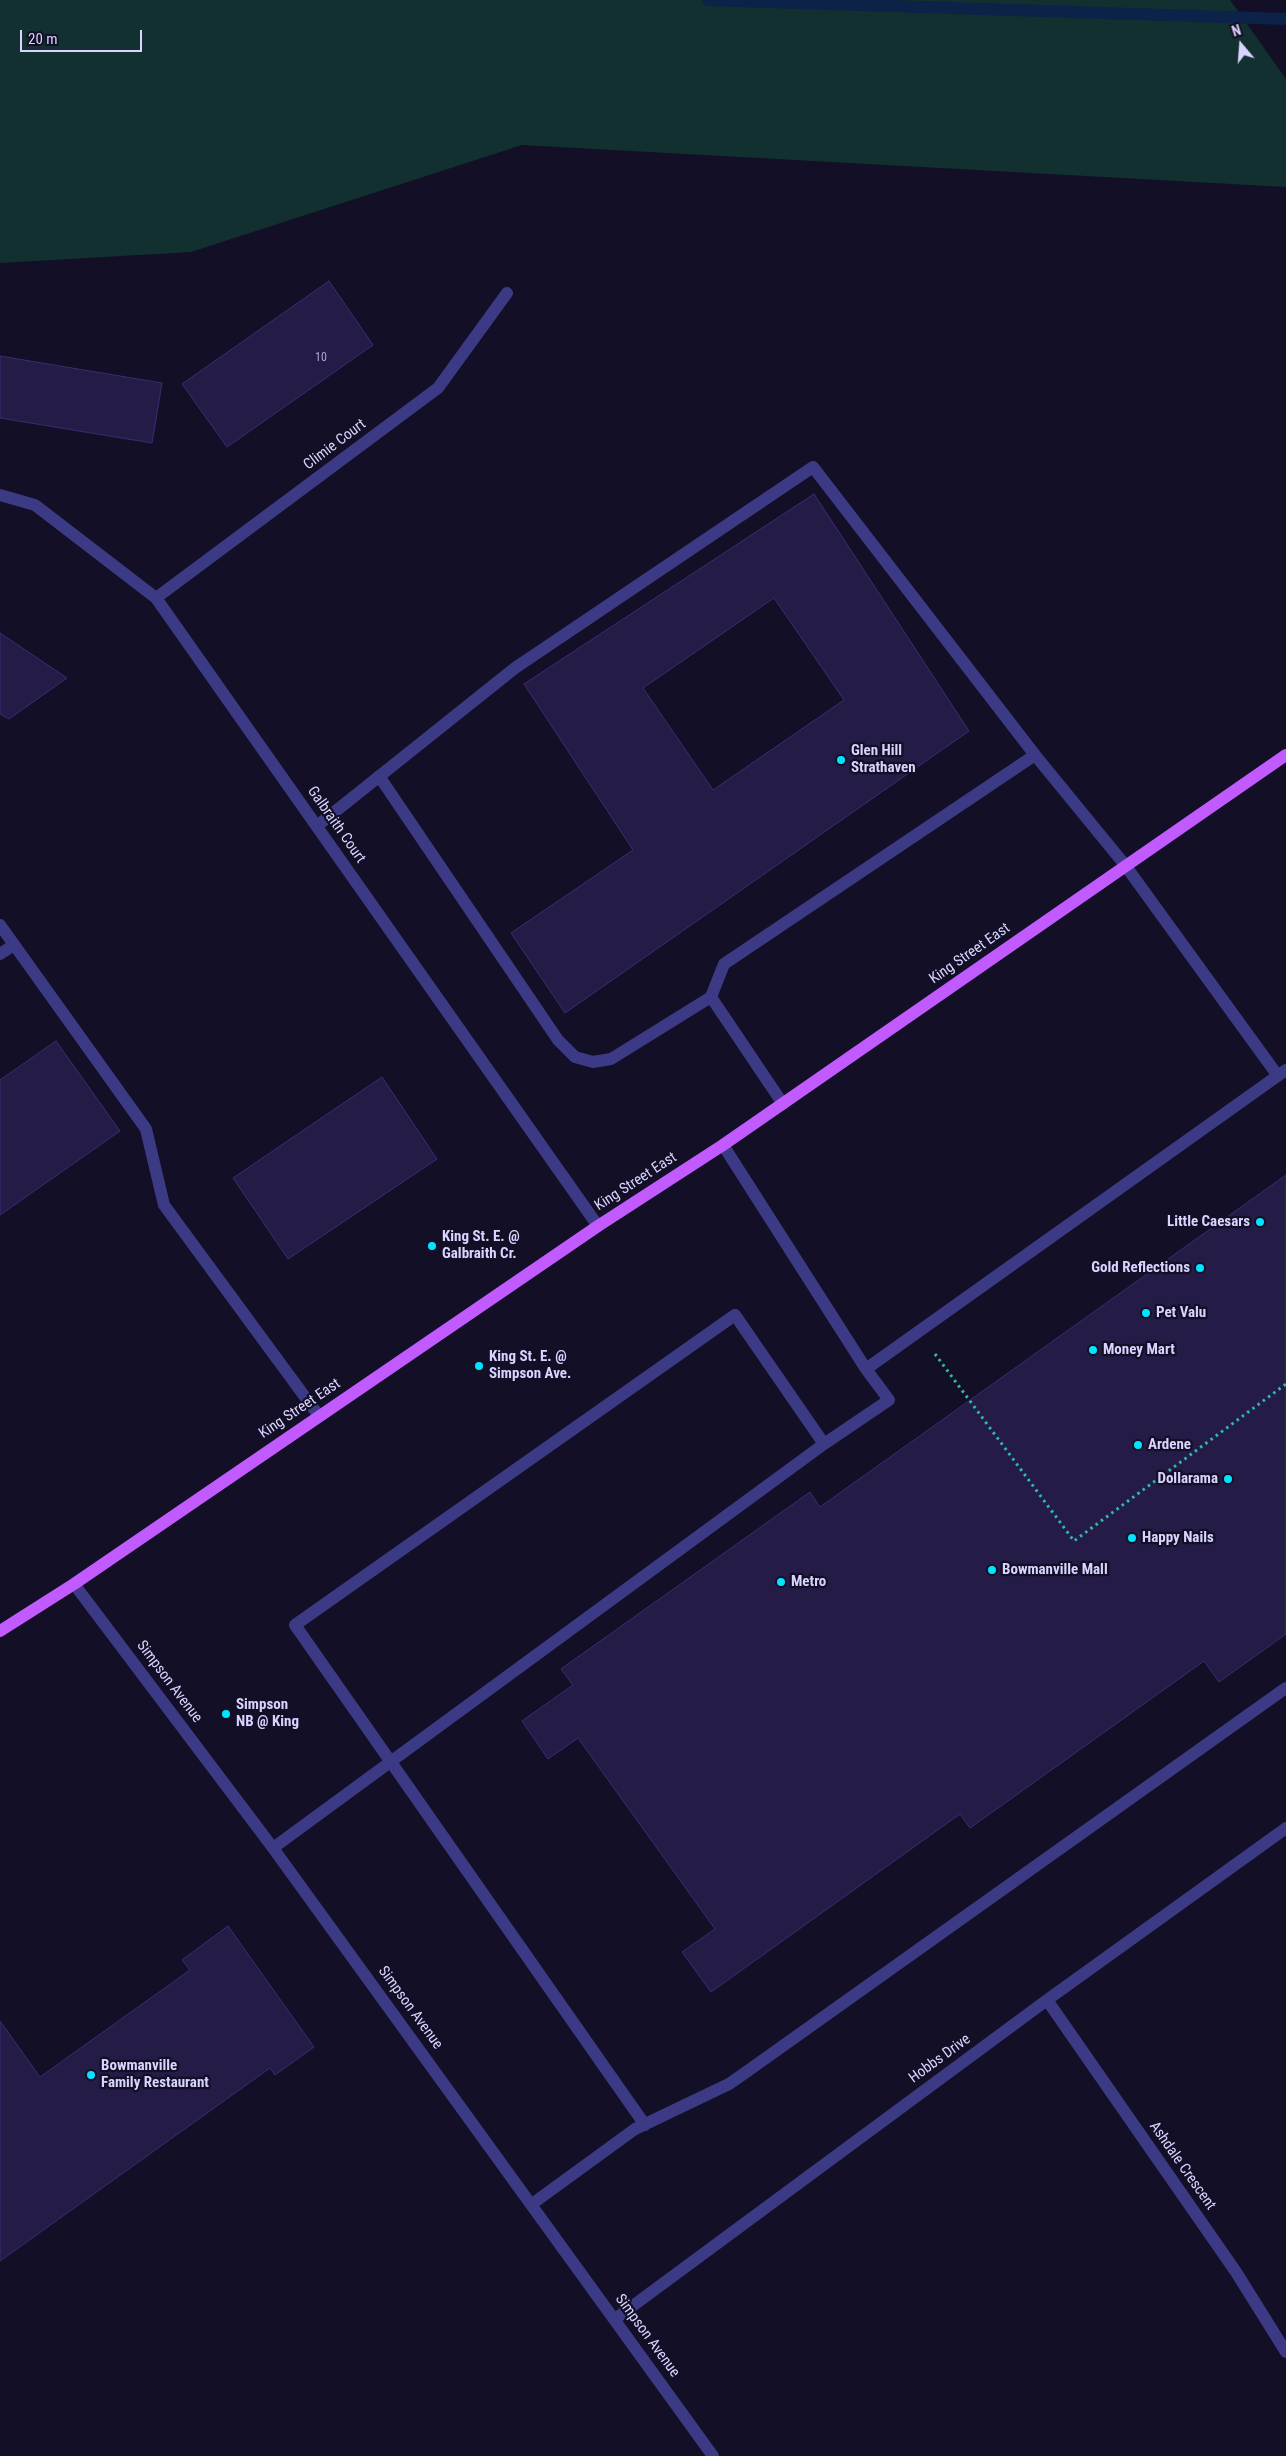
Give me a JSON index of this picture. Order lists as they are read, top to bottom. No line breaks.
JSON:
{"streets":{"main road":["King Street East"],"street":["Climie Court","Galbraith Court","Simpson Avenue","Hobbs Drive","Ashdale Crescent"]},"crossings":[["Climie Court","Galbraith Court"],["Galbraith Court","King Street East"],["King Street East","Simpson Avenue"],["Simpson Avenue","Hobbs Drive"],["Hobbs Drive","Ashdale Crescent"]],"places":["Glen Hill Strathaven","Little Caesars","King St. E. @ Galbraith Cr.","Gold Reflections","Pet Valu","Money Mart","King St. E. @ Simpson Ave.","Ardene","Dollarama","Happy Nails","Bowmanville Mall","Metro","Simpson NB @ King","Bowmanville Family Restaurant"],"house_numbers":["10"],"scale_bar":"20 m","north":"top"}
